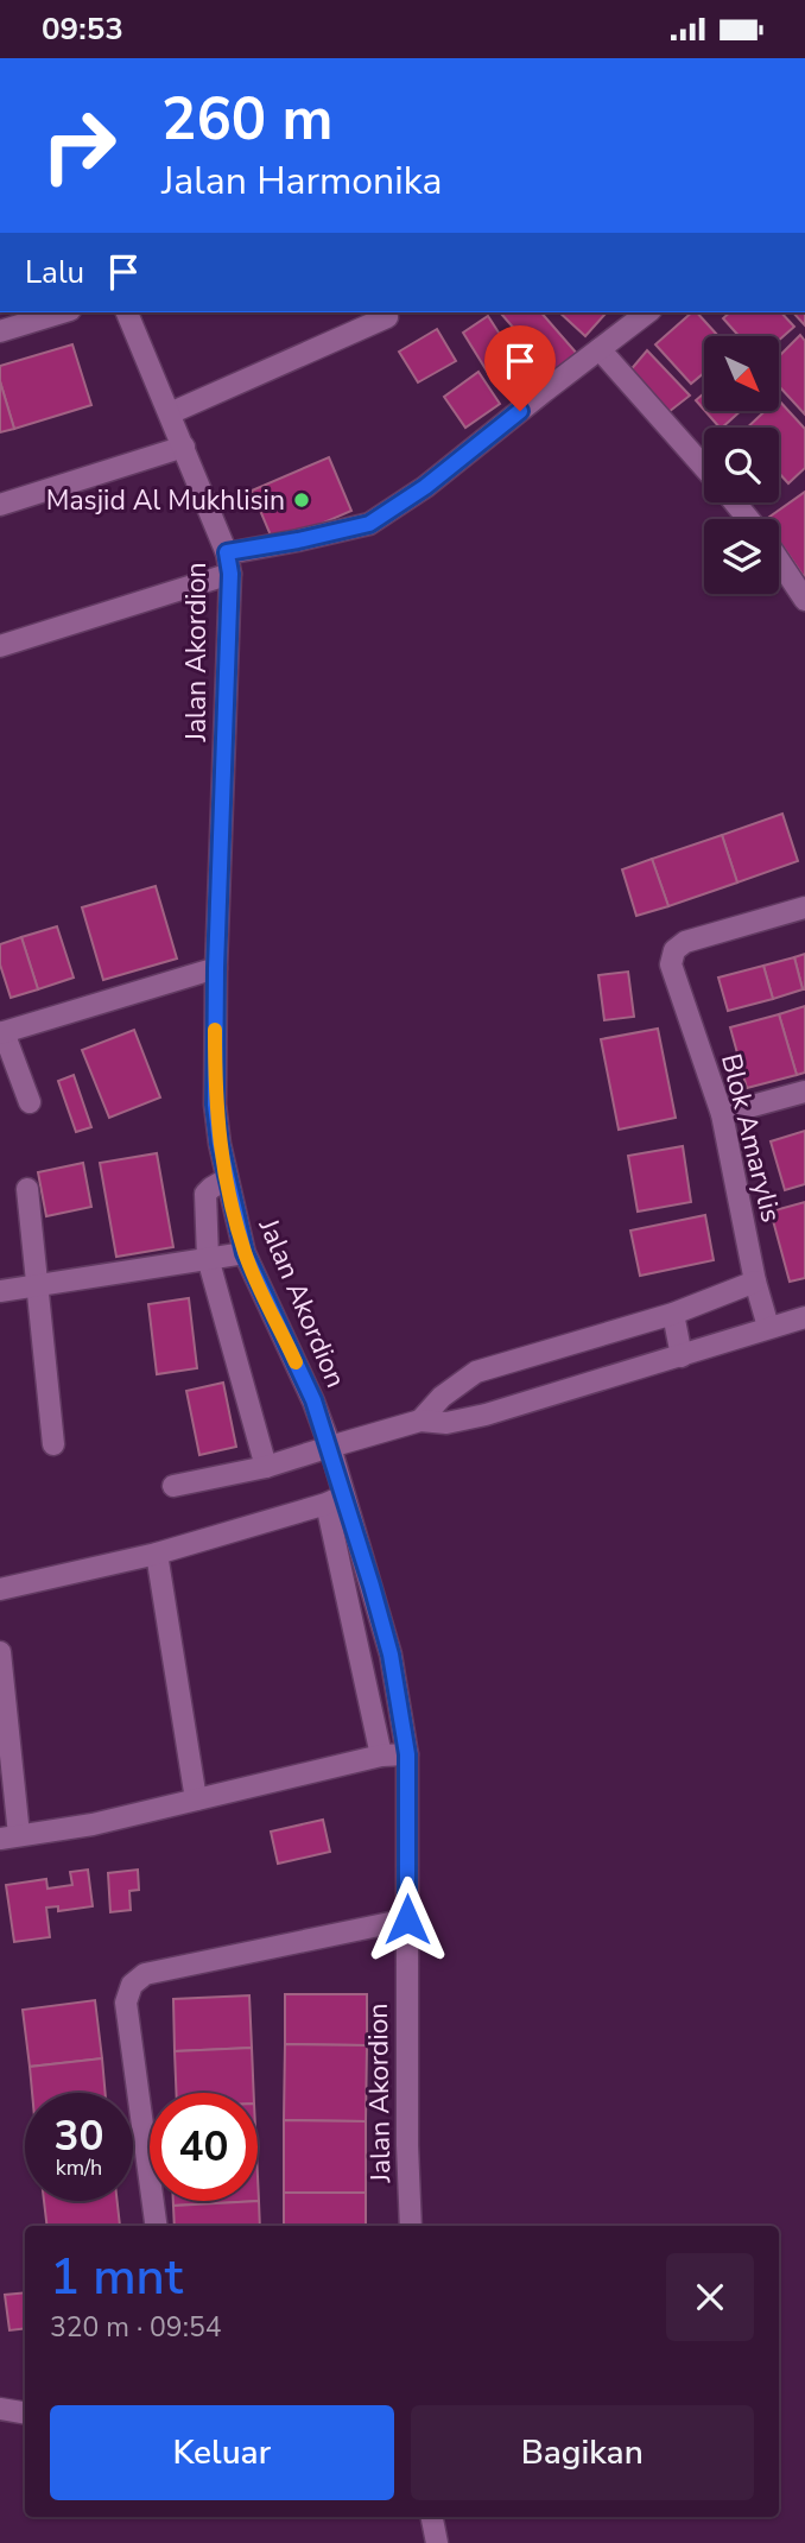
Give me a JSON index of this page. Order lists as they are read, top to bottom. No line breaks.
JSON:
{"streets":{"street":["Jalan Akordion","Blok Amarylis"]},"places":["Masjid Al Mukhlisin"],"north":"bottom right","page":{"status":"09:53","turn":["260 m","Jalan Harmonika"],"then":"Lalu","speed":"30 km/h","limit":"40","heading":["1 mnt","320 m · 09:54"],"buttons":["Keluar","Bagikan"]}}
